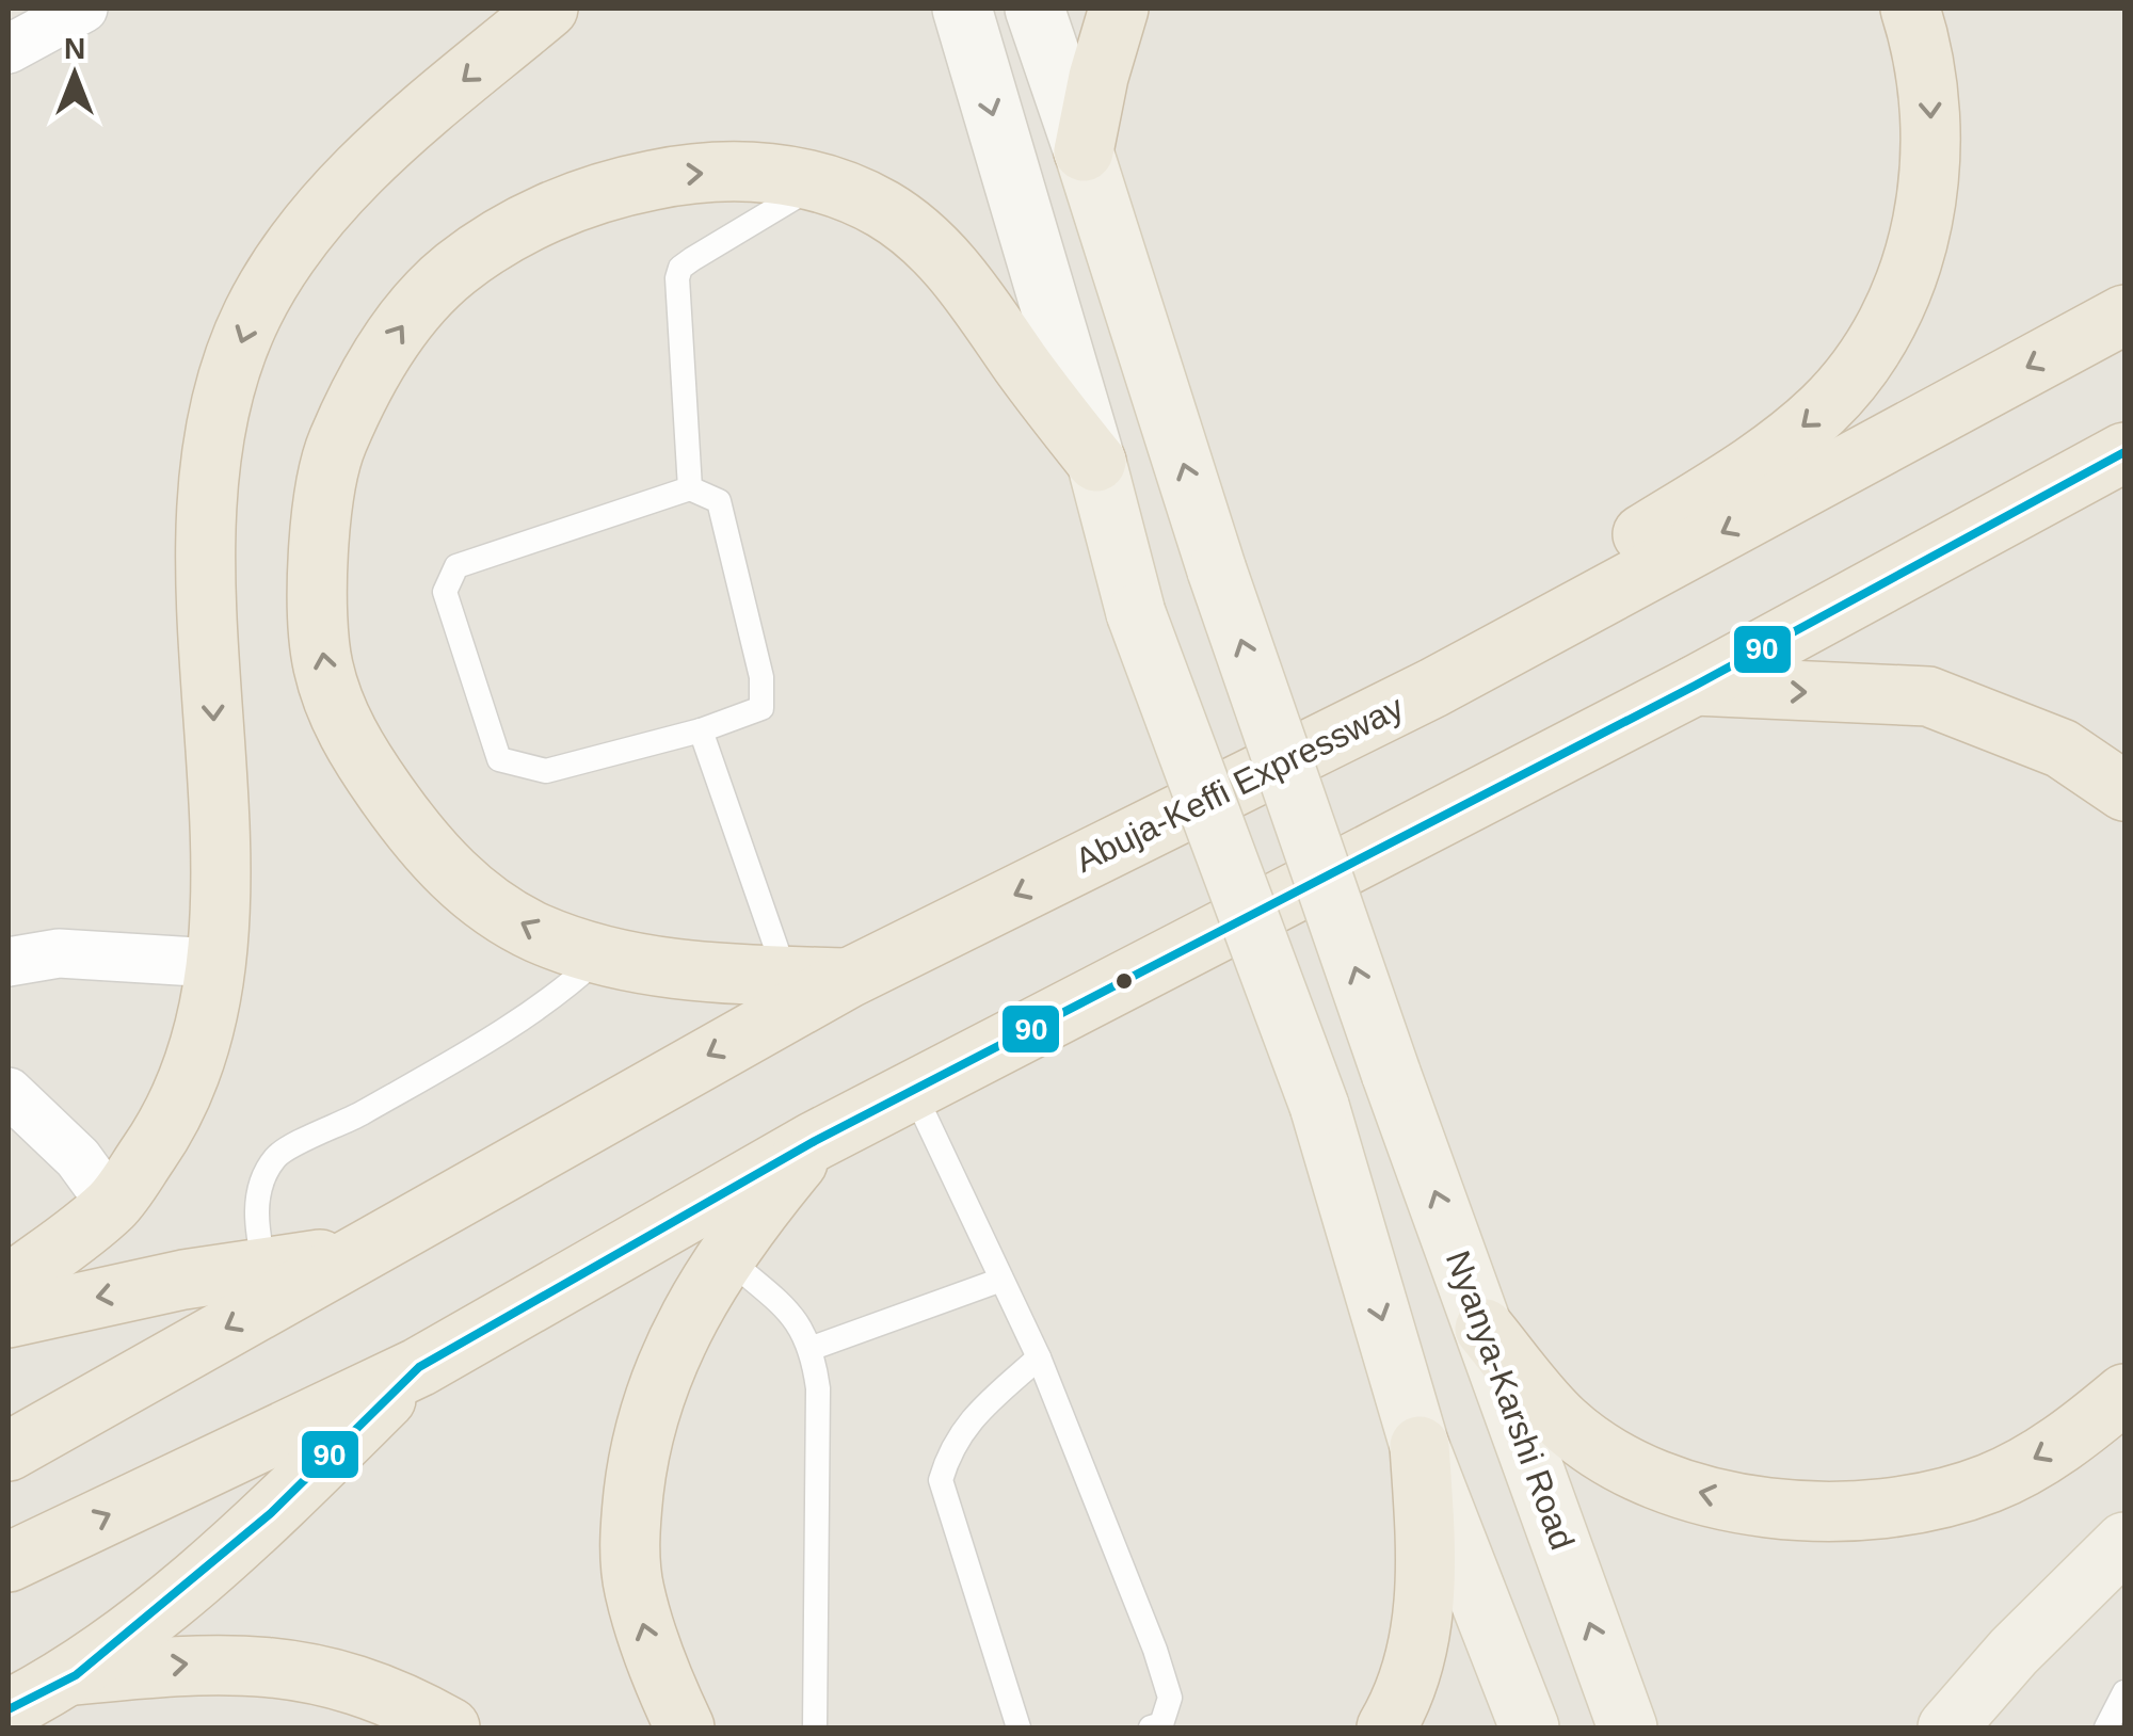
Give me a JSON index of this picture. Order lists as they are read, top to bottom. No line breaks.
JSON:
{"streets":{"highway":["Abuja-Keffi Expressway"],"main road":["Nyanya-Karshi Road"]},"lines":["transit line 90"],"north":"top"}
